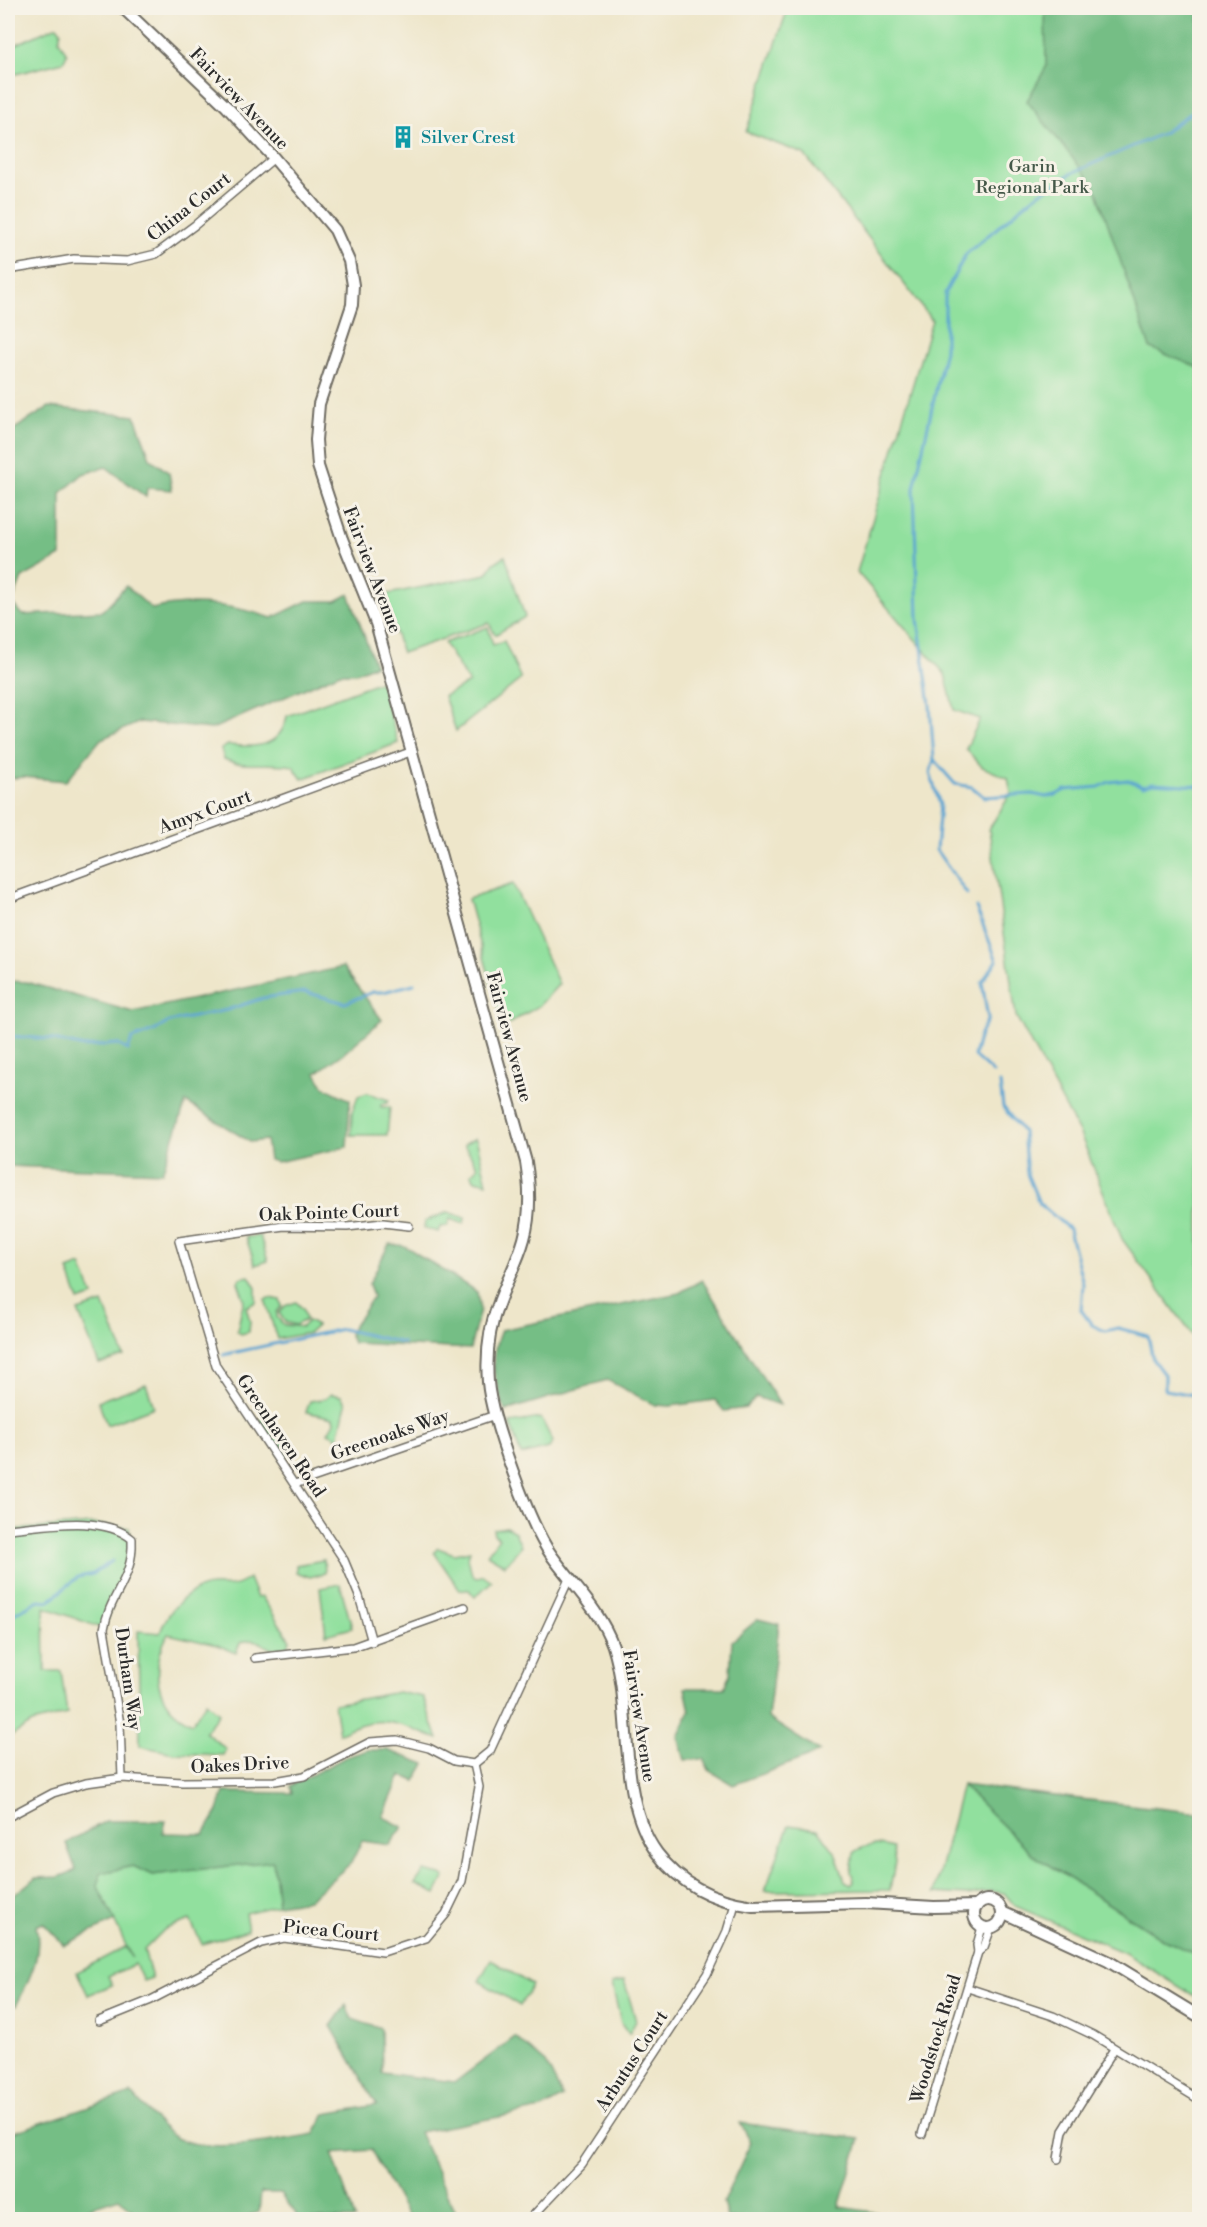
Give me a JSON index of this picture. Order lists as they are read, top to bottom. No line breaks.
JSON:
{"streets":{"main road":["Fairview Avenue"],"street":["China Court","Amyx Court","Oak Pointe Court","Greenoaks Way","Greenhaven Road","Durham Way","Oakes Drive","Picea Court","Woodstock Road","Arbutus Court"]},"crossings":[["Fairview Avenue","China Court"],["Fairview Avenue","Amyx Court"],["Fairview Avenue","Greenoaks Way"],["Fairview Avenue","Woodstock Road"],["Fairview Avenue","Arbutus Court"],["Oak Pointe Court","Greenhaven Road"],["Greenoaks Way","Greenhaven Road"],["Durham Way","Oakes Drive"],["Oakes Drive","Picea Court"]],"parks":["Garin Regional Park"],"places":{"building":["Silver Crest"]}}
